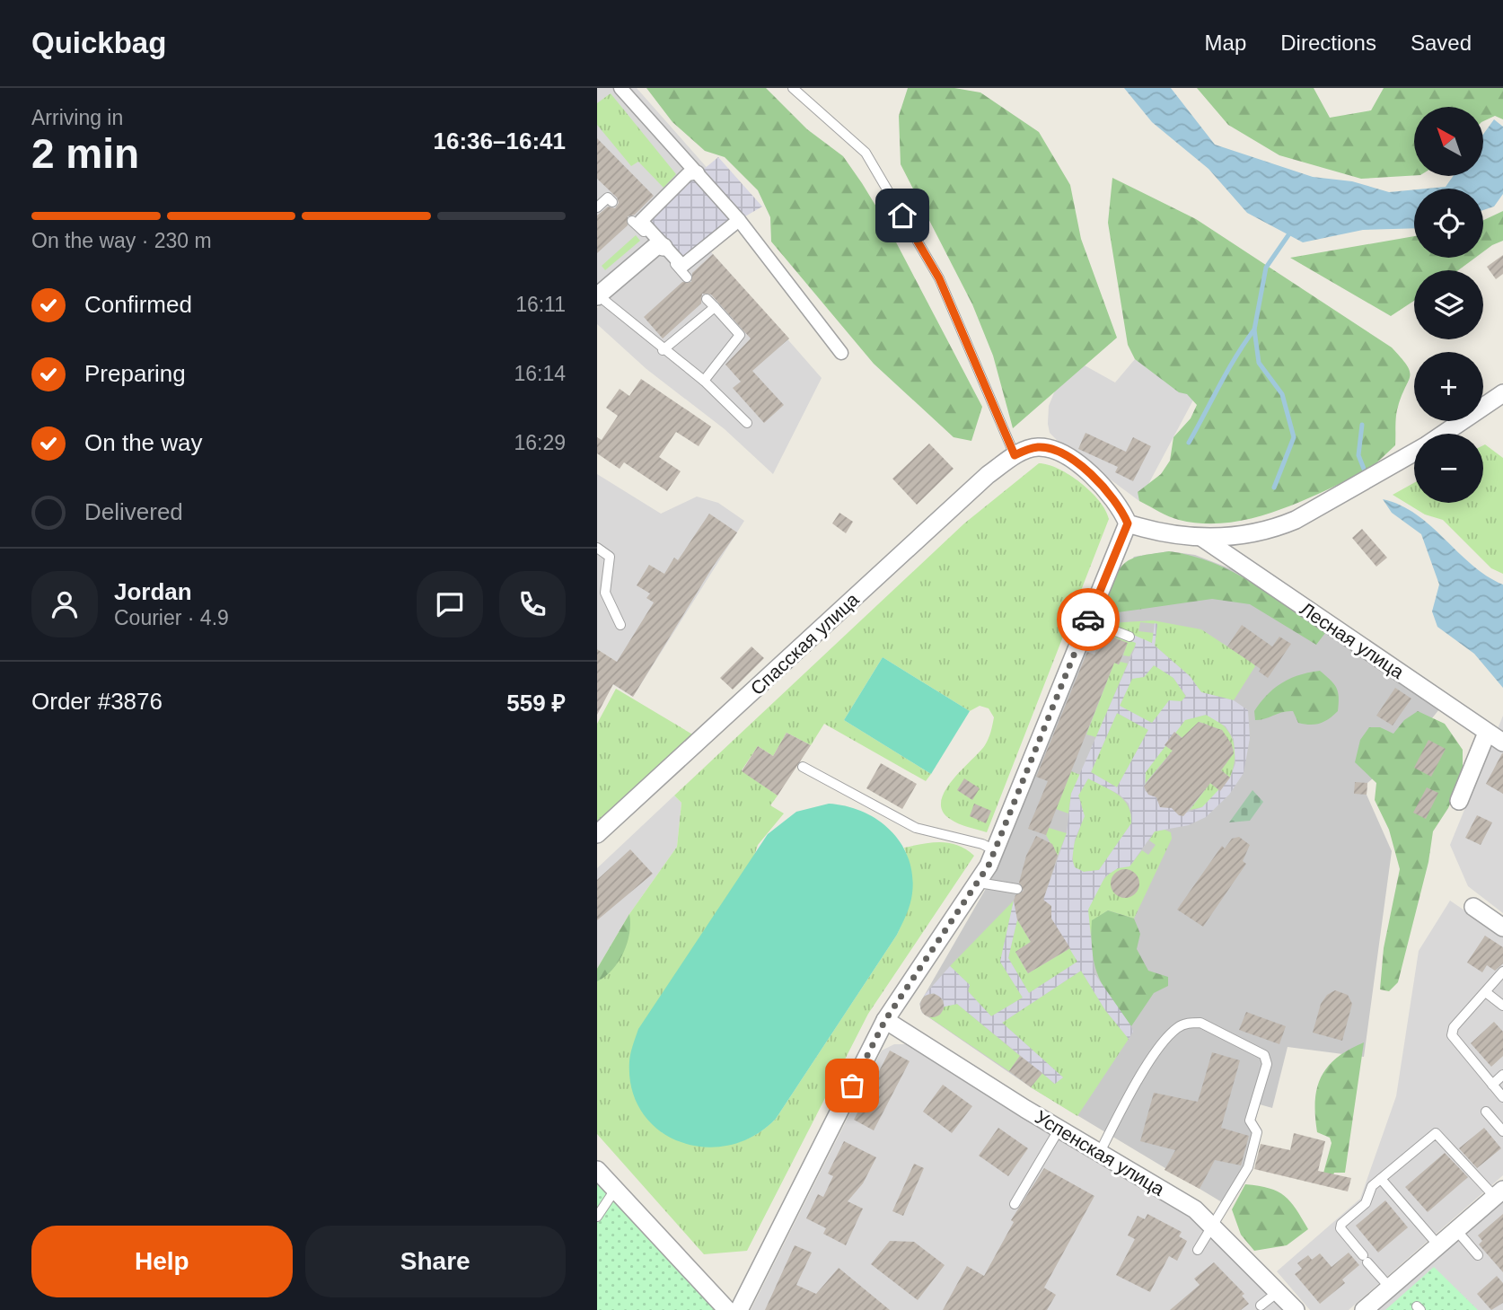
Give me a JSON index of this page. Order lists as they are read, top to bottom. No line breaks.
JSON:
{"streets":{"street":["Лесная улица","Спасская улица","Успенская улица"]},"north":"top left","page":{"header":"Quickbag","nav":["Map","Directions","Saved"],"heading":["2 min","Arriving in","16:36–16:41"],"panel":["Jordan","Courier · 4.9","Order #3876","559 ₽"],"map_buttons":["+","−"],"bar":"On the way · 230 m","list":[["Confirmed","16:11"],["Preparing","16:14"],["On the way","16:29"],"Delivered"],"buttons":["Help","Share"]}}
